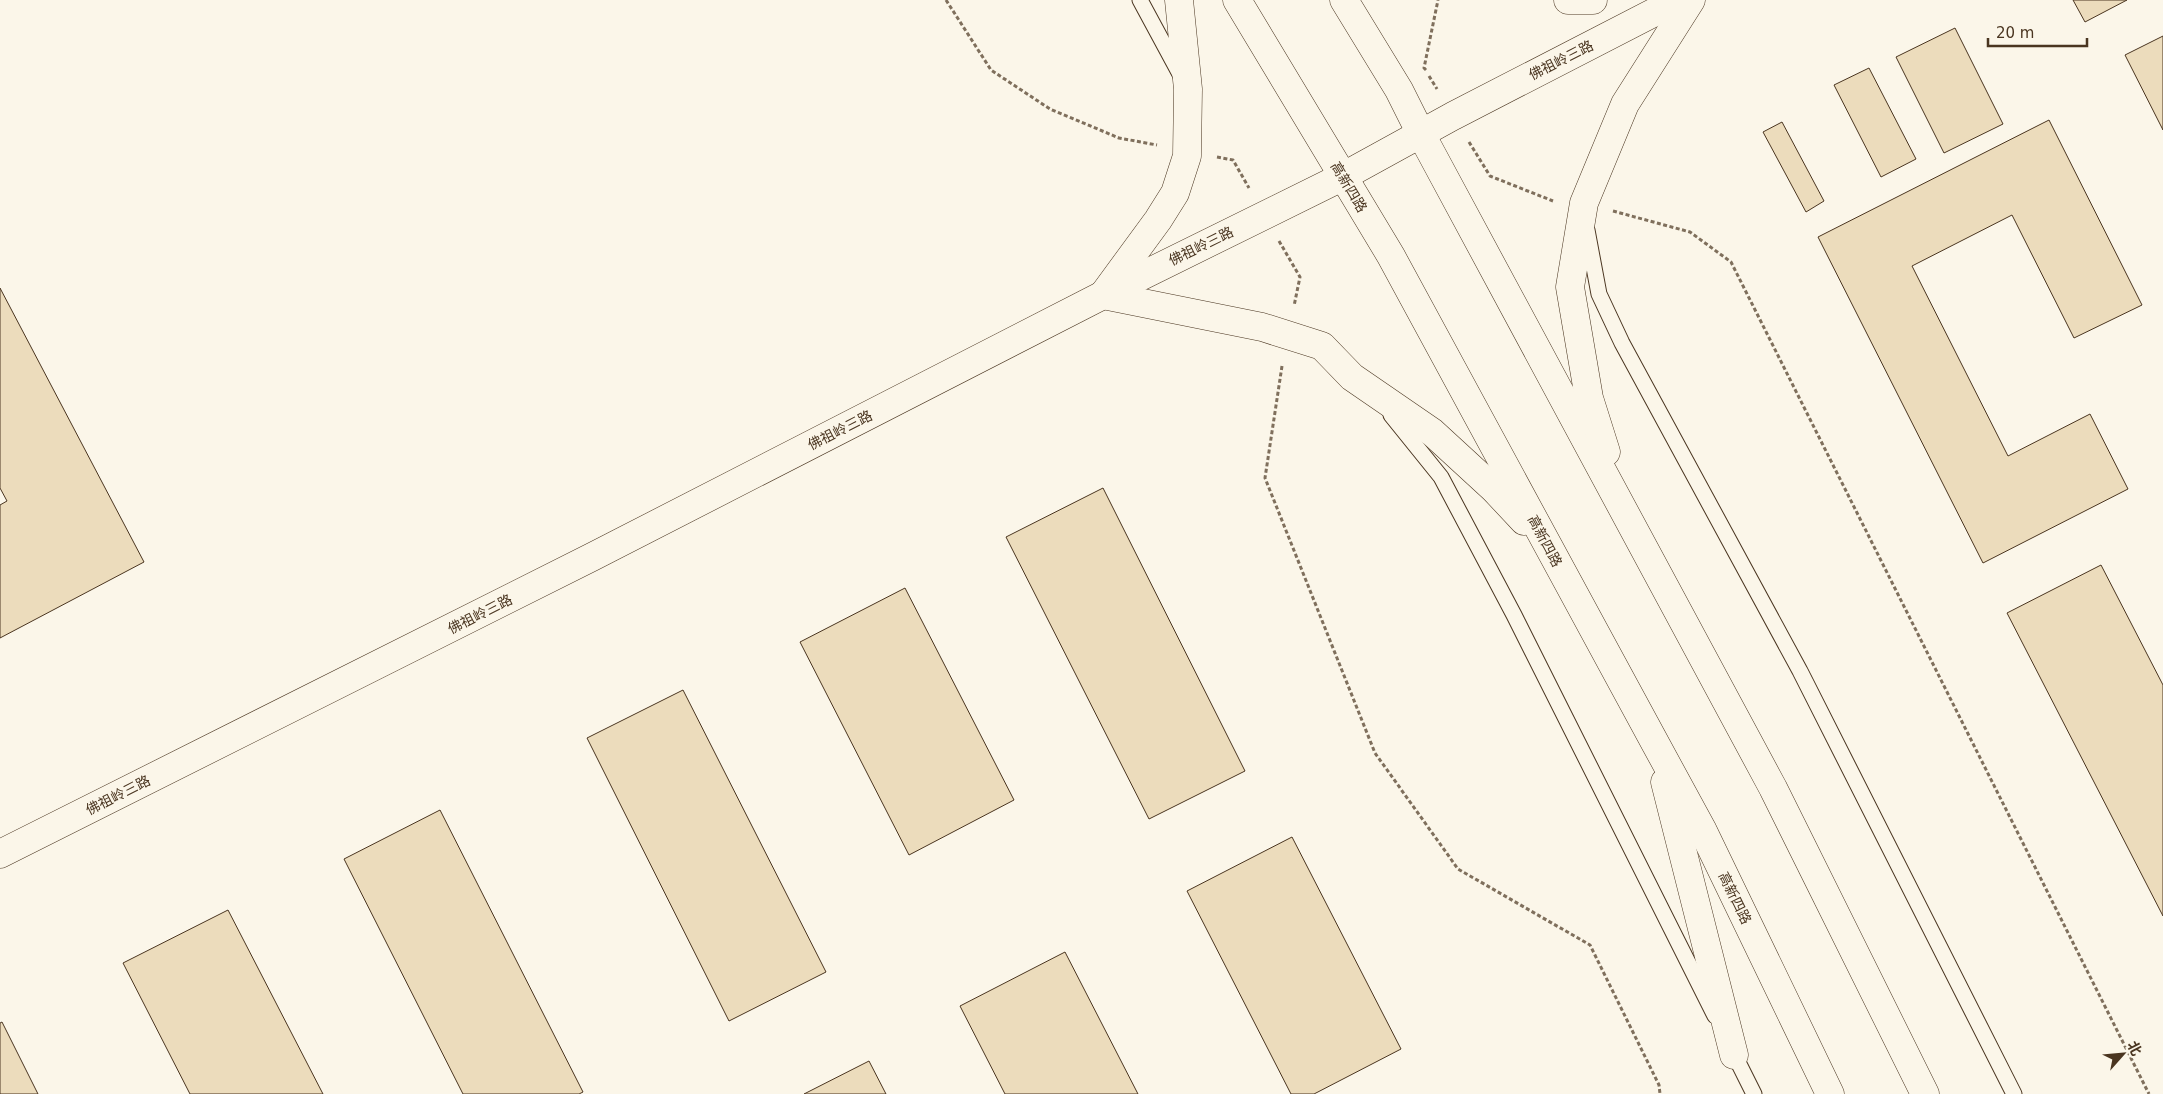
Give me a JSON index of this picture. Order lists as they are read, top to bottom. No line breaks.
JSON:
{"streets":{"main road":["佛祖岭三路","高新四路"]},"crossings":[["佛祖岭三路","高新四路"]],"scale_bar":"20 m","north":"top right"}
